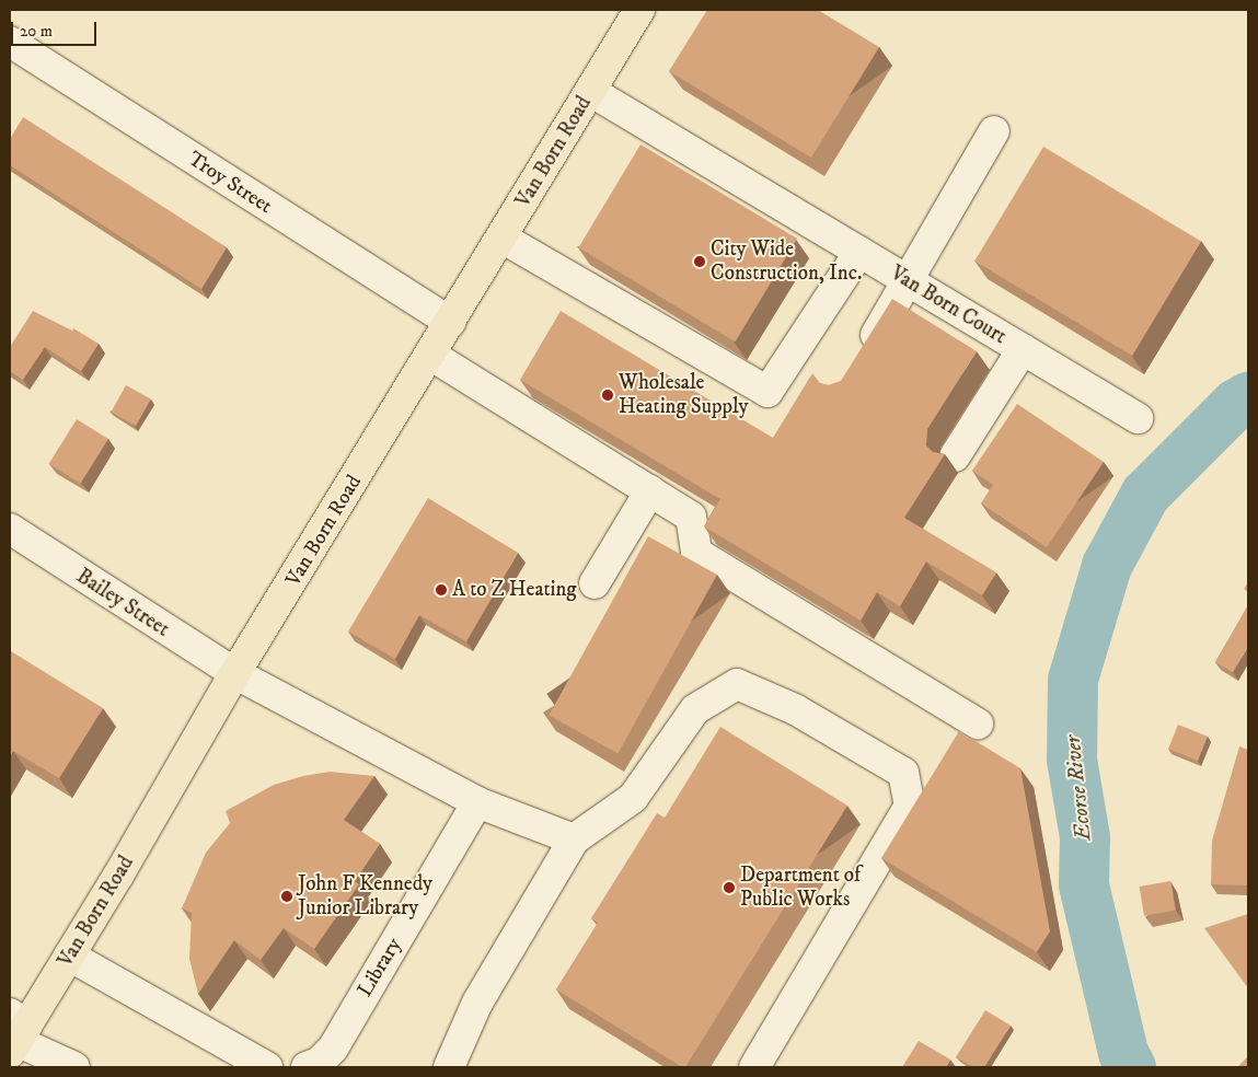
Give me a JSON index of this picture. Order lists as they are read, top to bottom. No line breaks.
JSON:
{"streets":{"main road":["Van Born Road"],"street":["Troy Street","Van Born Court","Bailey Street","Library"]},"crossings":[["Van Born Road","Troy Street"],["Van Born Road","Van Born Court"],["Van Born Road","Bailey Street"],["Bailey Street","Library"]],"water":["Ecorse River"],"places":["City Wide Construction, Inc.","Wholesale Heating Supply","A to Z Heating","Department of Public Works","John F Kennedy Junior Library"],"scale_bar":"20 m"}
